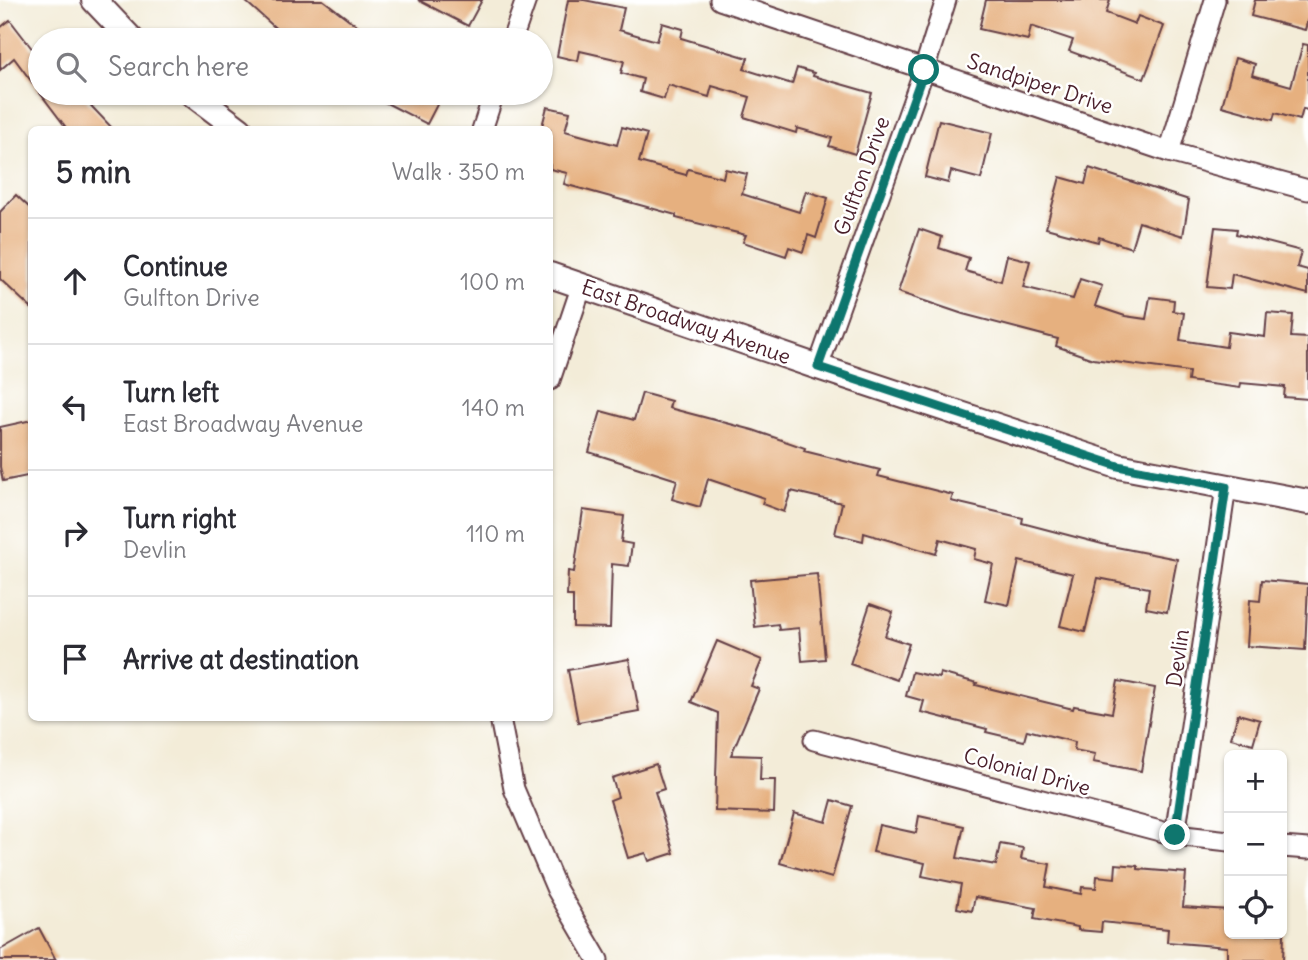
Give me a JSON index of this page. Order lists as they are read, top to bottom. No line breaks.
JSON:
{"streets":{"street":["Sandpiper Drive","Gulfton Drive","East Broadway Avenue","Devlin","Colonial Drive"]},"crossings":[["Sandpiper Drive","Gulfton Drive"],["Gulfton Drive","East Broadway Avenue"],["East Broadway Avenue","Devlin"],["Devlin","Colonial Drive"]],"page":{"search":"Search here","heading":["5 min","Walk · 350 m"],"list":[["Continue","Gulfton Drive","100 m"],["Turn left","East Broadway Avenue","140 m"],["Turn right","Devlin","110 m"],"Arrive at destination"],"map_buttons":["+","−"]}}
